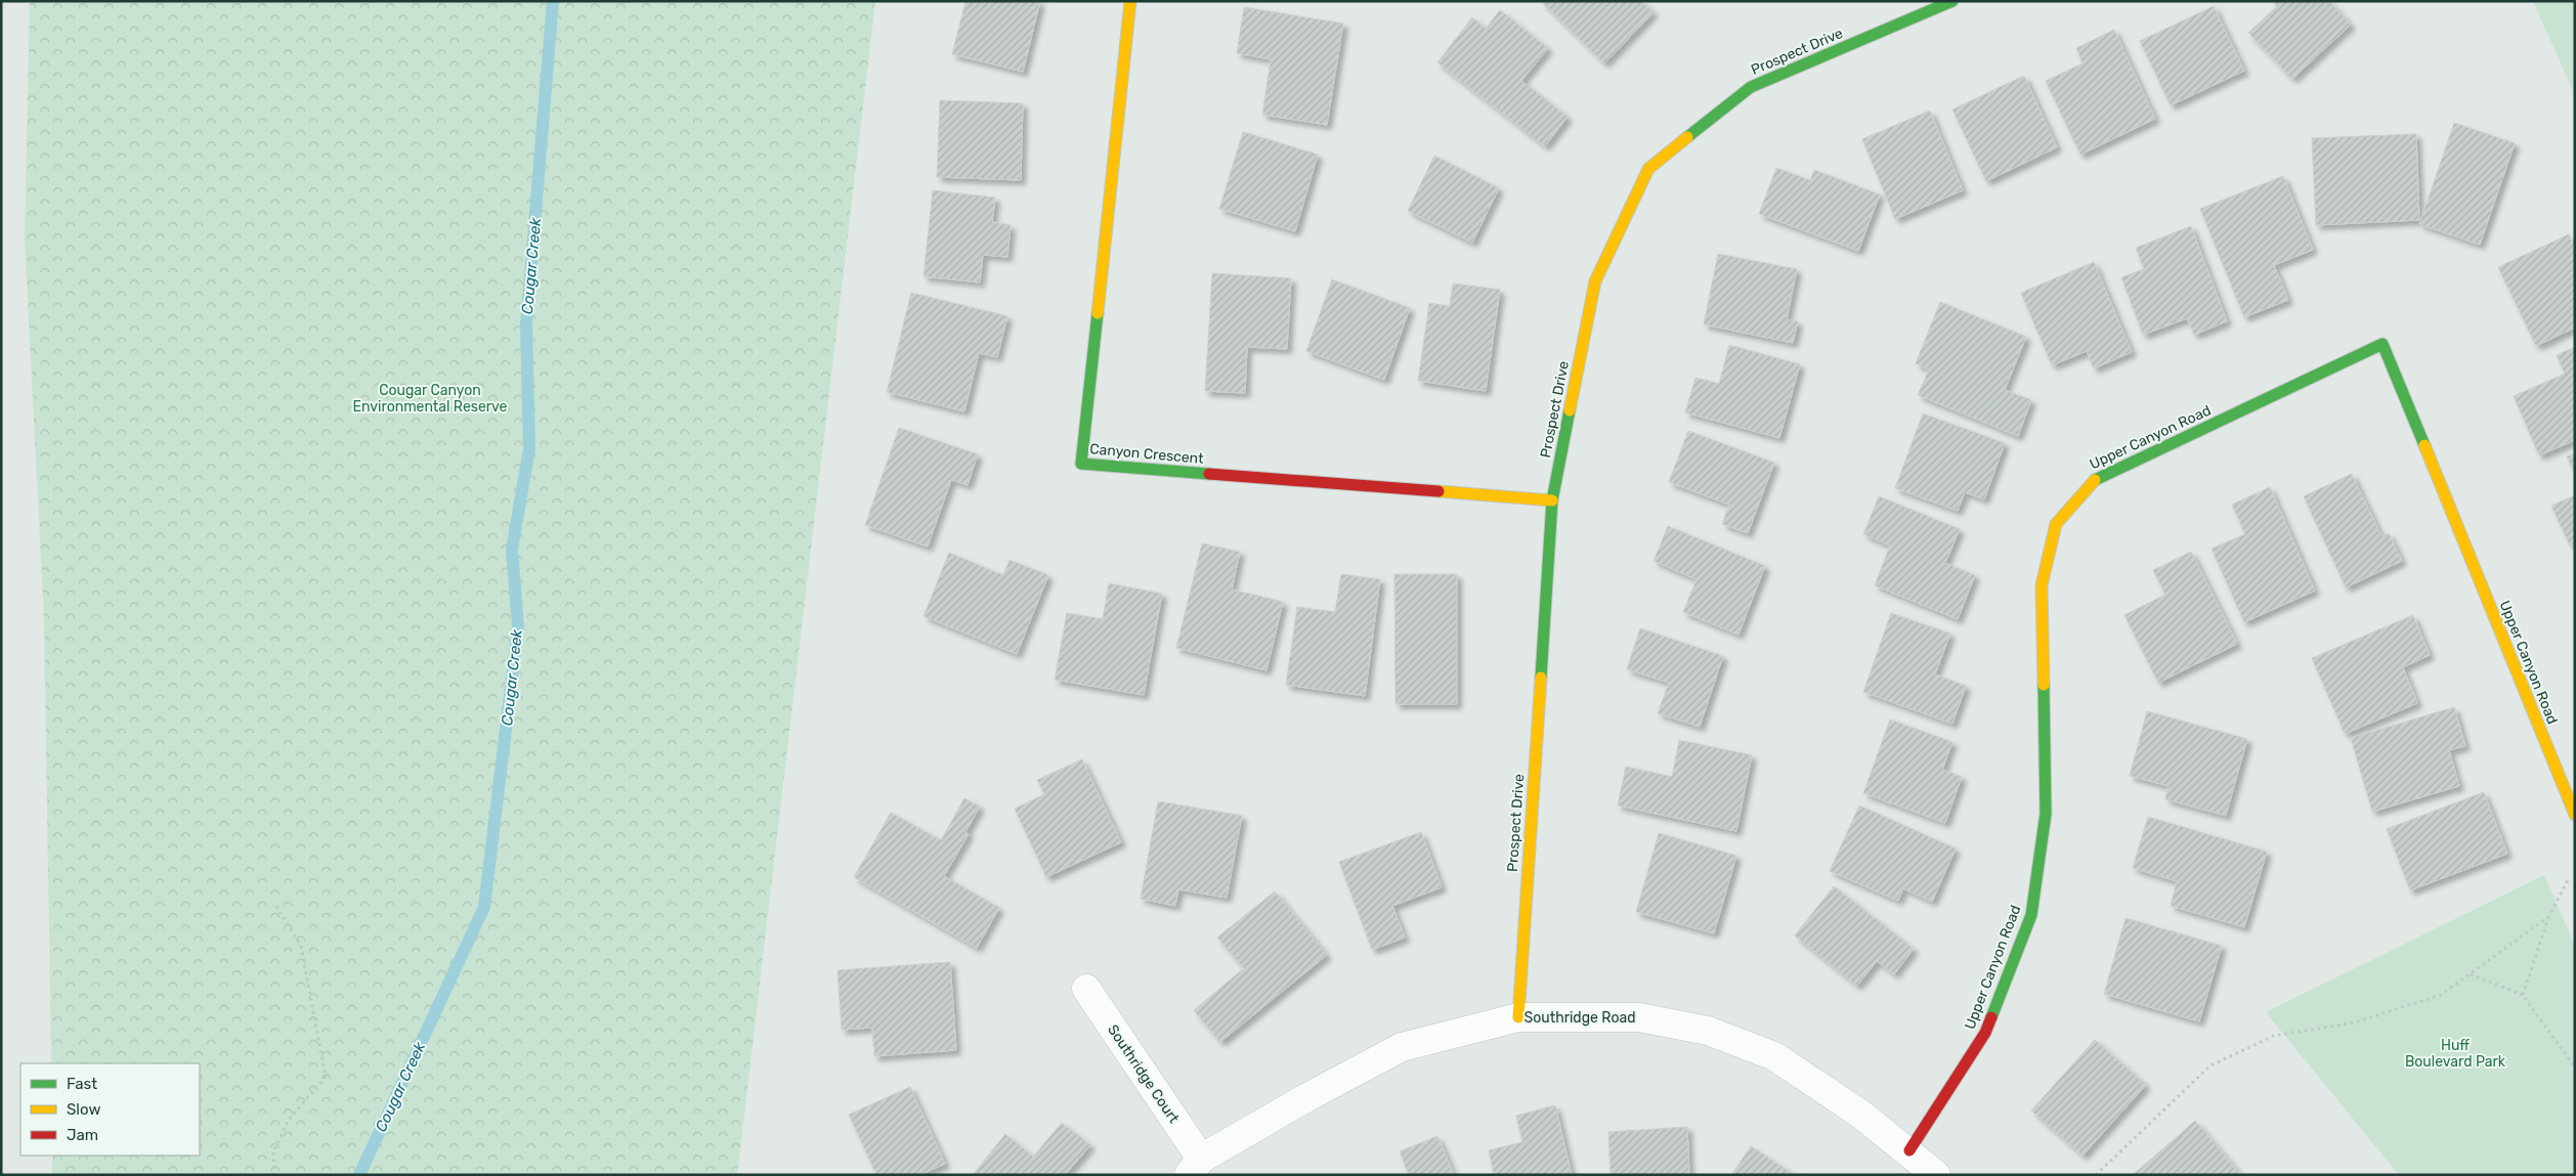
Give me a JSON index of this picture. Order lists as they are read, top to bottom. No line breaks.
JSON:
{"streets":{"street":["Prospect Drive","Upper Canyon Road","Canyon Crescent","Southridge Road","Southridge Court"]},"crossings":[["Prospect Drive","Canyon Crescent"],["Prospect Drive","Southridge Road"],["Upper Canyon Road","Southridge Road"],["Southridge Road","Southridge Court"]],"water":["Cougar Creek"],"parks":["Cougar Canyon Environmental Reserve","Huff Boulevard Park"],"legend":["Fast","Slow","Jam"]}
